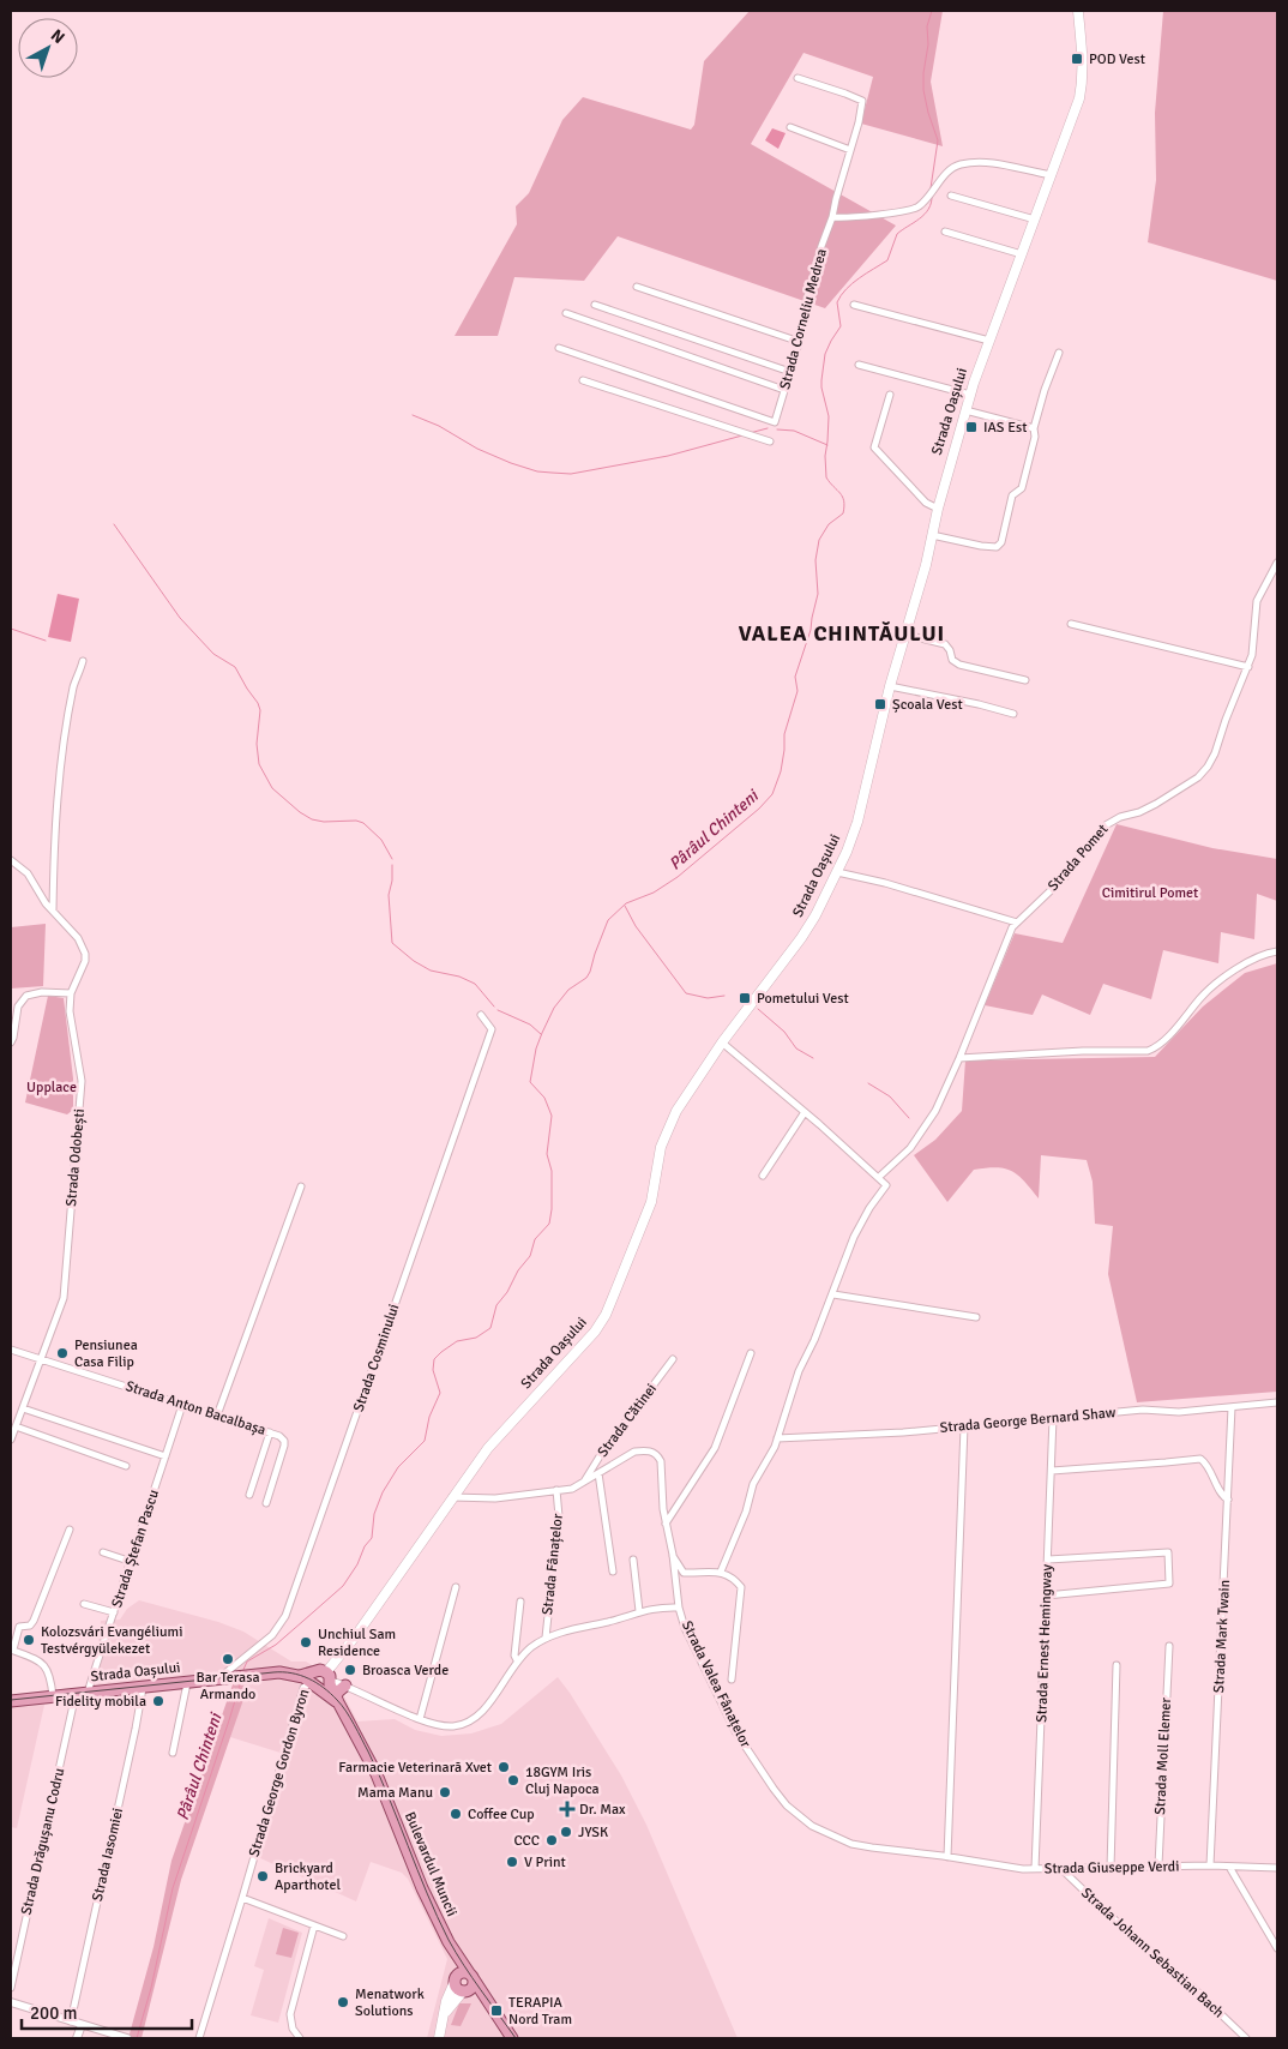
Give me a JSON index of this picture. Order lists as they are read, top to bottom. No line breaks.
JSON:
{"streets":{"main road":["Strada Oașului","Bulevardul Muncii"],"street":["Strada Corneliu Medrea","Strada Pomet","Strada Odobești","Strada Cosminului","Strada Anton Bacalbașa","Strada Cătinei","Strada George Bernard Shaw","Strada Ștefan Pascu","Strada Fânațelor","Strada Mark Twain","Strada Ernest Hemingway","Strada Valea Fânațelor","Strada Moll Elemer","Strada George Gordon Byron","Strada Drăgușanu Codru","Strada Iasomiei","Strada Giuseppe Verdi","Strada Johann Sebastian Bach"]},"crossings":[["Strada Oașului","Strada Cosminului"],["Strada Oașului","Strada Ștefan Pascu"],["Strada Oașului","Strada Fânațelor"],["Strada Oașului","Strada Valea Fânațelor"],["Strada Oașului","Strada George Gordon Byron"],["Strada Oașului","Strada Drăgușanu Codru"],["Strada Oașului","Strada Iasomiei"],["Strada Oașului","Bulevardul Muncii"],["Strada Odobești","Strada Anton Bacalbașa"],["Strada Anton Bacalbașa","Strada Ștefan Pascu"],["Strada Cătinei","Strada Valea Fânațelor"],["Strada George Bernard Shaw","Strada Mark Twain"],["Strada George Bernard Shaw","Strada Ernest Hemingway"],["Strada Fânațelor","Strada Valea Fânațelor"],["Strada Fânațelor","Strada George Gordon Byron"],["Strada Fânațelor","Bulevardul Muncii"],["Strada Mark Twain","Strada Giuseppe Verdi"],["Strada Ernest Hemingway","Strada Giuseppe Verdi"],["Strada Valea Fânațelor","Strada Giuseppe Verdi"],["Strada Moll Elemer","Strada Giuseppe Verdi"],["Strada George Gordon Byron","Bulevardul Muncii"],["Strada Giuseppe Verdi","Strada Johann Sebastian Bach"]],"districts":["VALEA CHINTĂULUI"],"water":["Pârâul Chinteni"],"parks":["Cimitirul Pomet","Upplace"],"places":{"transit":["POD Vest","IAS Est","Școala Vest","Pometului Vest","TERAPIA Nord Tram"],"other":["Pensiunea Casa Filip","Kolozsvári Evangéliumi Testvérgyülekezet","Unchiul Sam Residence","Bar Terasa Armando","Broasca Verde","Fidelity mobila","Farmacie Veterinară Xvet","18GYM Iris Cluj Napoca","Mama Manu","Coffee Cup","JYSK","CCC","V Print","Brickyard Aparthotel","Menatwork Solutions"],"health":["Dr. Max"]},"scale_bar":"200 m","north":"top right"}
